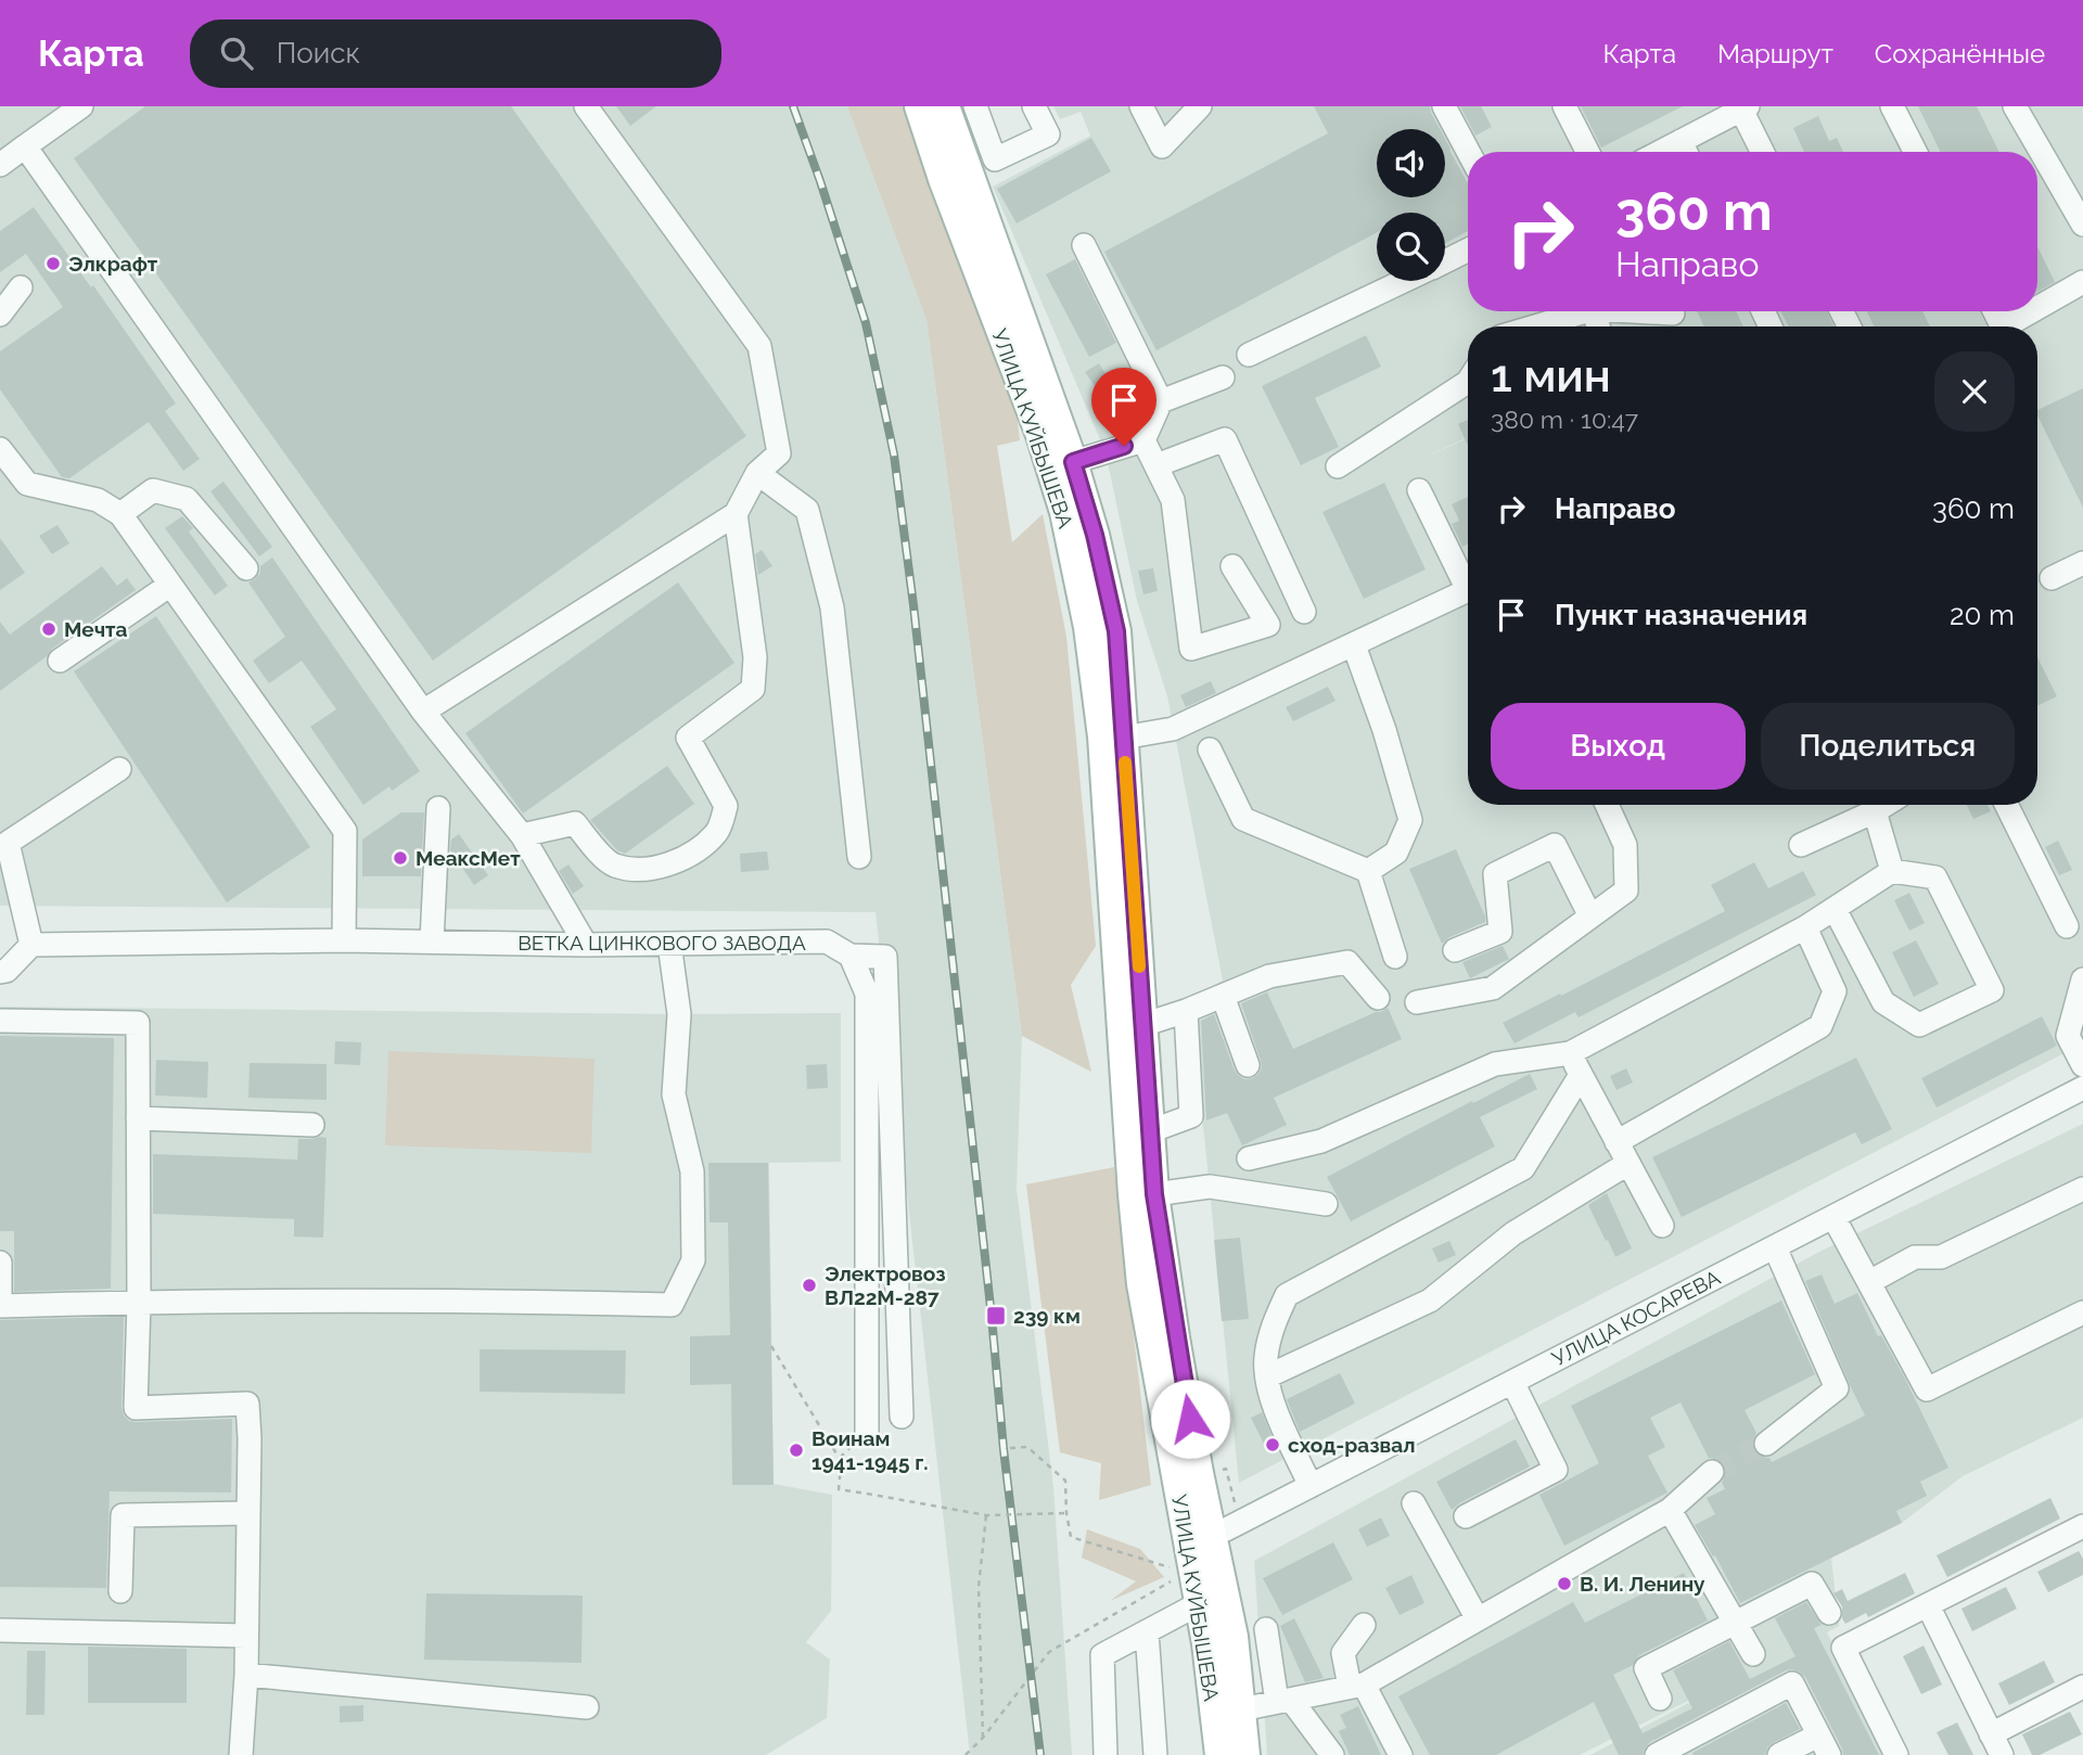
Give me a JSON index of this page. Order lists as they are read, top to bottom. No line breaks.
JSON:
{"streets":{"main road":["УЛИЦА КУЙБЫШЕВА"],"street":["ВЕТКА ЦИНКОВОГО ЗАВОДА","УЛИЦА КОСАРЕВА"]},"crossings":[["УЛИЦА КУЙБЫШЕВА","УЛИЦА КОСАРЕВА"]],"places":{"other":["Элкрафт","Мечта","МеаксМет","Электровоз ВЛ22М-287","сход-развал","Воинам 1941-1945 г.","В. И. Ленину"],"transit":["239 км"]},"page":{"header":"Карта","search":"Поиск","nav":["Карта","Маршрут","Сохранённые"],"turn":["360 m","Направо"],"heading":["1 мин","380 m · 10:47"],"list":[{"name":"Направо","value":"360 m"},{"name":"Пункт назначения","value":"20 m"}],"buttons":["Выход","Поделиться"]}}
